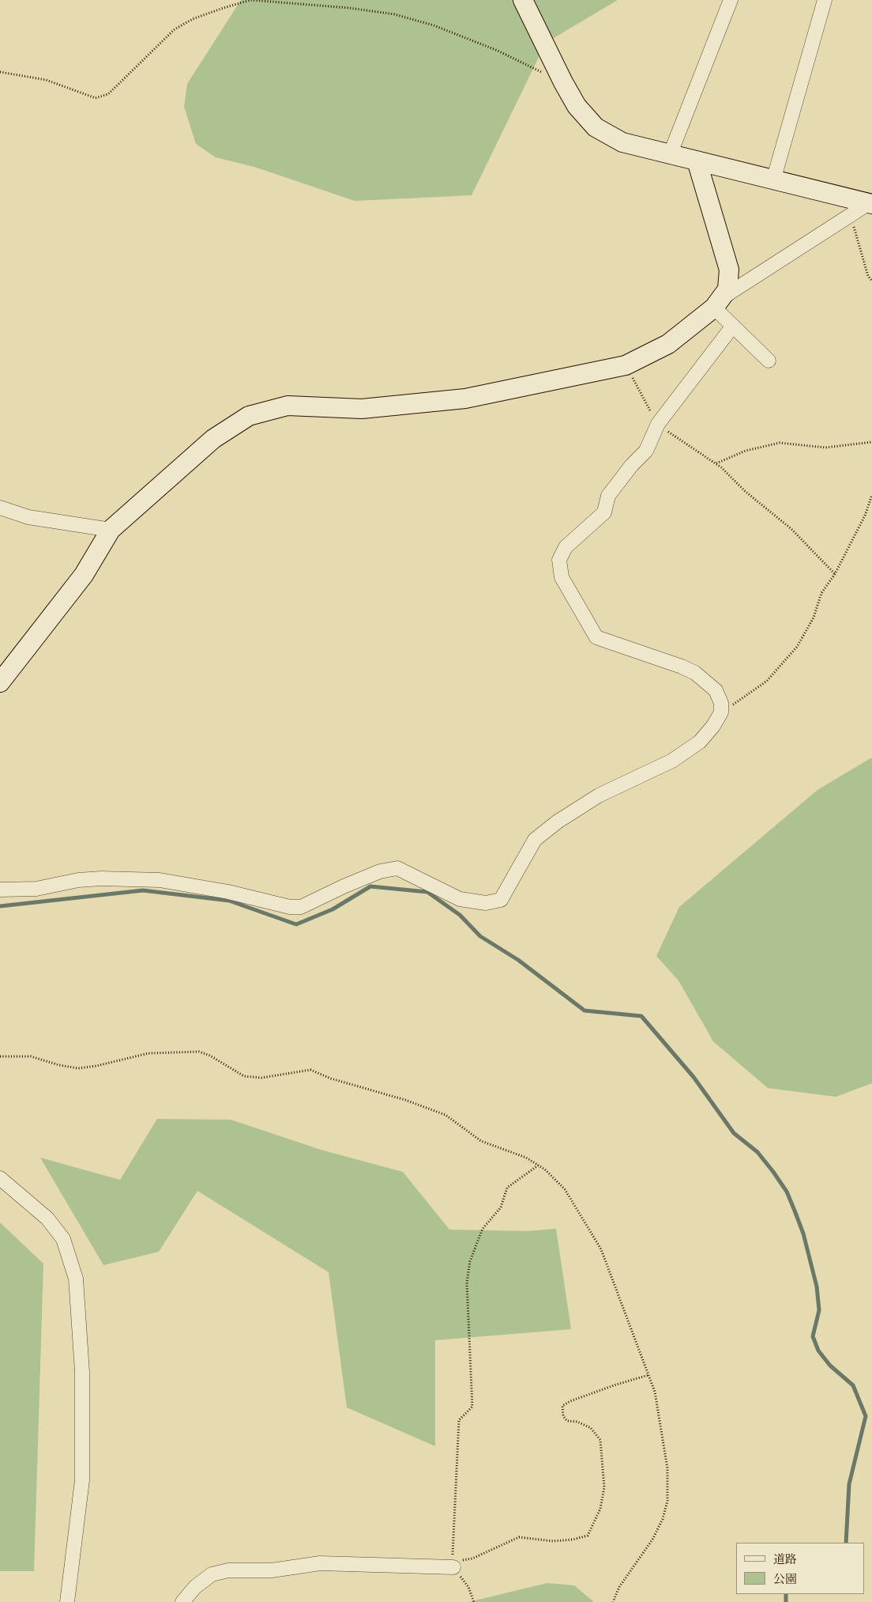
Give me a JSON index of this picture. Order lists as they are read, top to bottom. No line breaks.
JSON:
{"legend":["道路","公園"]}
